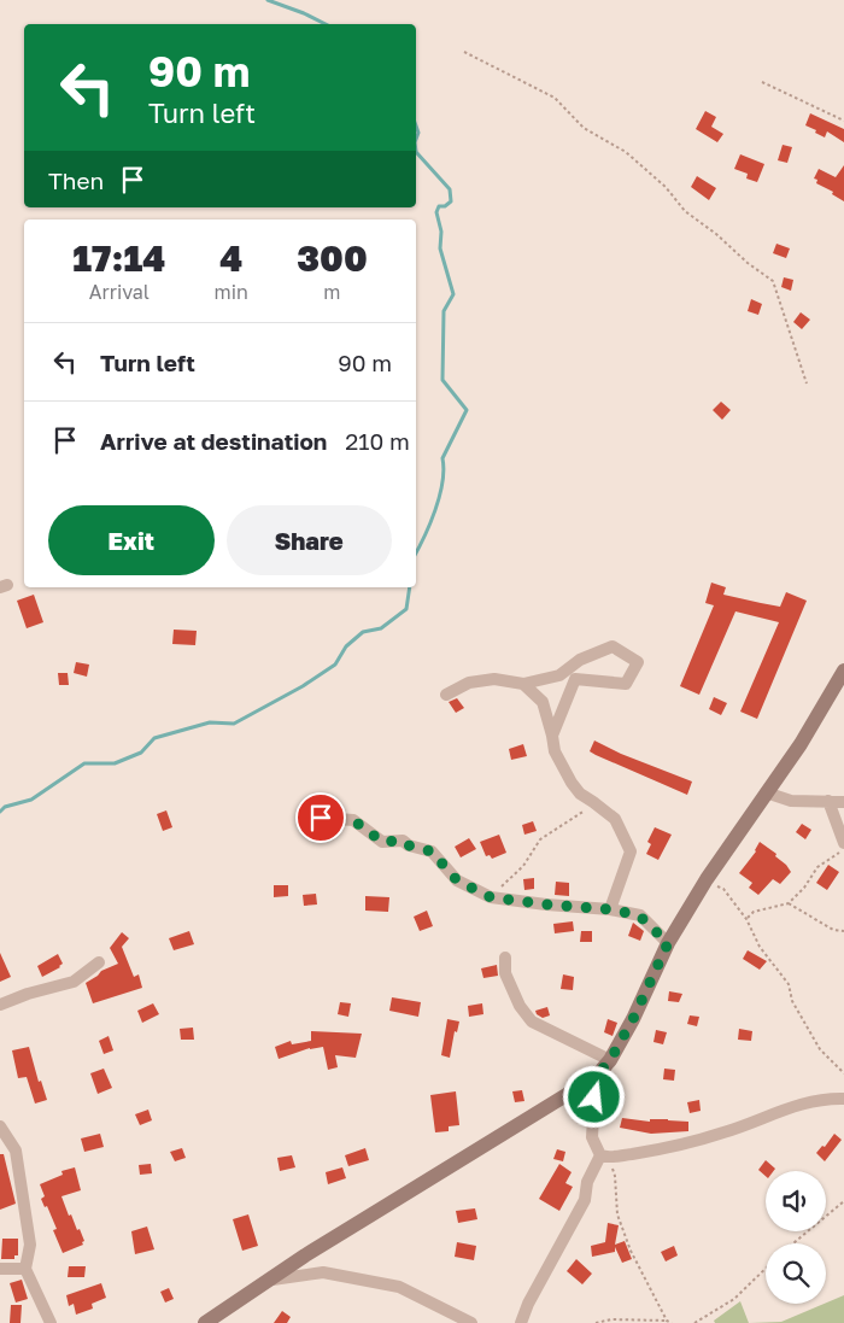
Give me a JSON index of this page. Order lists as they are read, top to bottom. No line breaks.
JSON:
{"page":{"turn":["90 m","Turn left"],"then":"Then","eta":["17:14","Arrival","4","min","300","m"],"list":[{"name":"Turn left","value":"90 m"},{"name":"Arrive at destination","value":"210 m"}],"buttons":["Exit","Share"]}}
